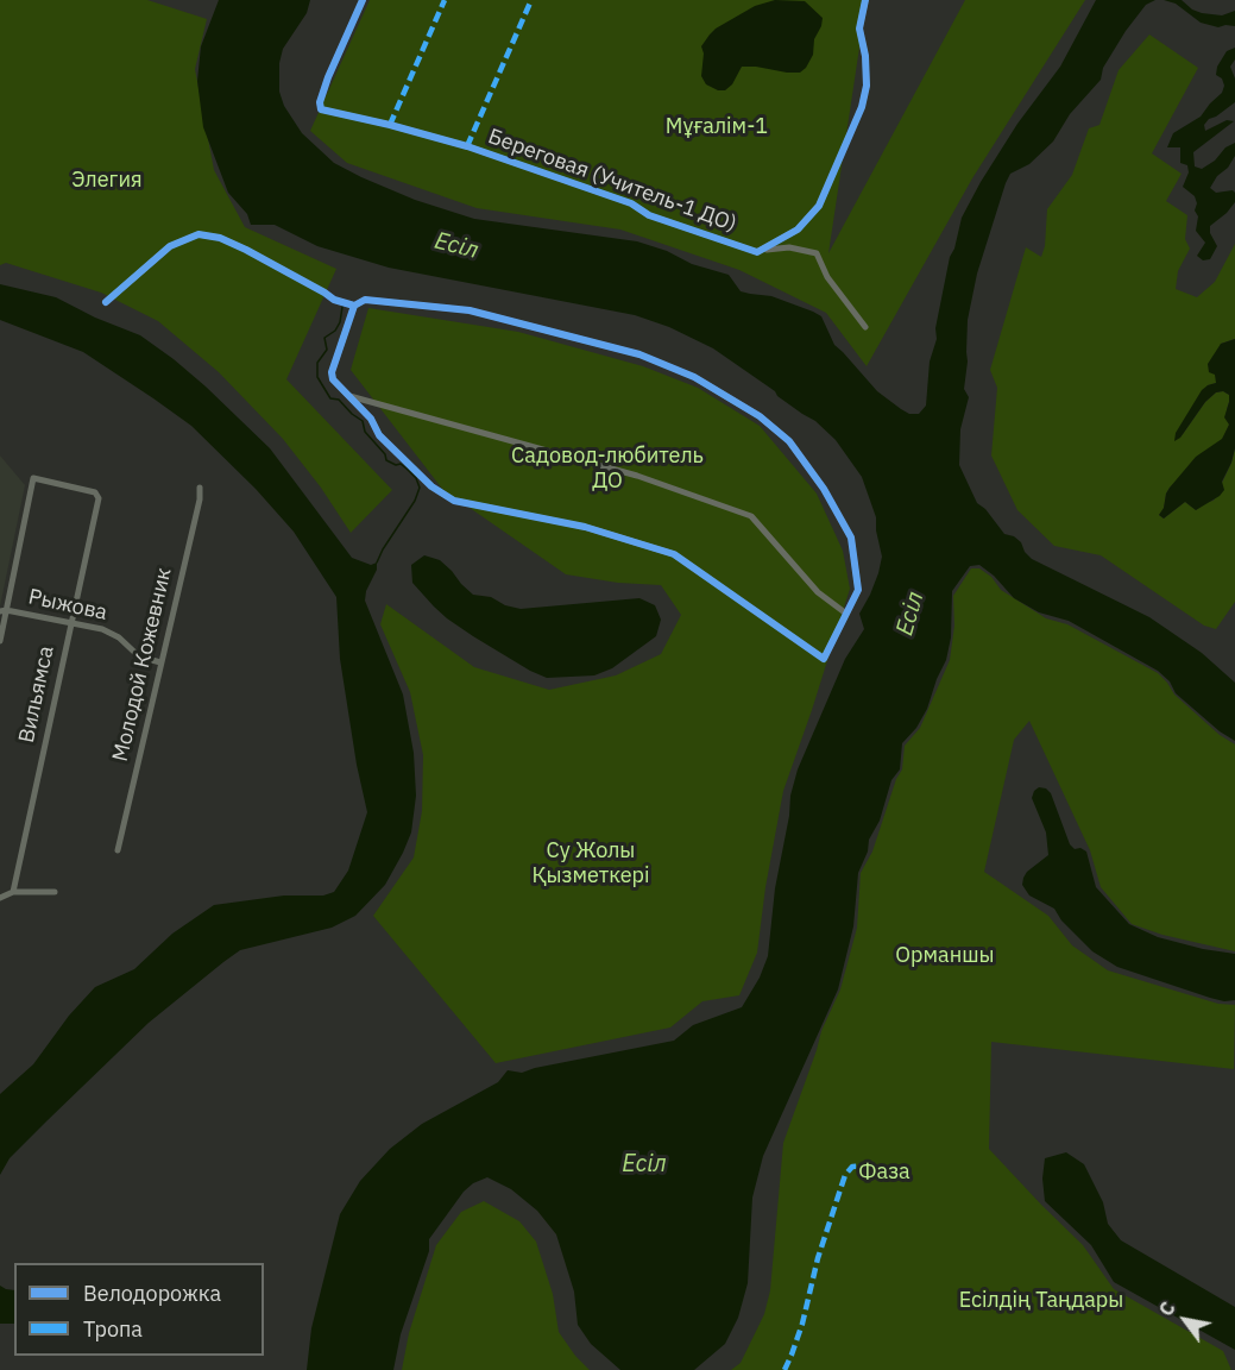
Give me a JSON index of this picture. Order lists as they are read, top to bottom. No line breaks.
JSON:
{"streets":{"street":["Береговая (Учитель-1 ДО)","Рыжова","Молодой Кожевник","Вильямса"]},"crossings":[["Рыжова","Молодой Кожевник"],["Рыжова","Вильямса"]],"water":["Есіл"],"parks":["Мұғалім-1","Элегия","Садовод-любитель ДО","Су Жолы Қызметкері","Орманшы","Фаза","Есілдің Таңдары"],"legend":["Велодорожка","Тропа"],"north":"top left"}
